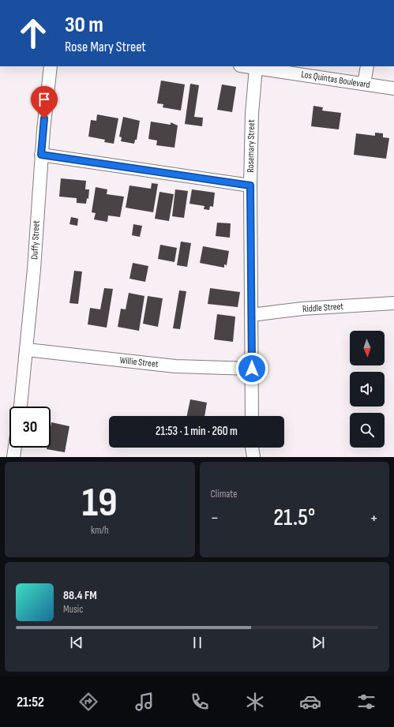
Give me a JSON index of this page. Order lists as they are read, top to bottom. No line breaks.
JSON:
{"streets":{"street":["Los Quintas Boulevard","Rosemary Street","Duffy Street","Riddle Street","Willie Street"]},"crossings":[["Los Quintas Boulevard","Rosemary Street"],["Rosemary Street","Riddle Street"],["Rosemary Street","Willie Street"],["Duffy Street","Willie Street"]],"north":"bottom","page":{"turn":["30 m","Rose Mary Street"],"limit":"30","trip":"21:53 · 1 min · 260 m","tile":[["19","km/h"],"Climate"],"heat":["−","21.5°","+"],"song":["88.4 FM","Music"],"tabs":"21:52"}}
